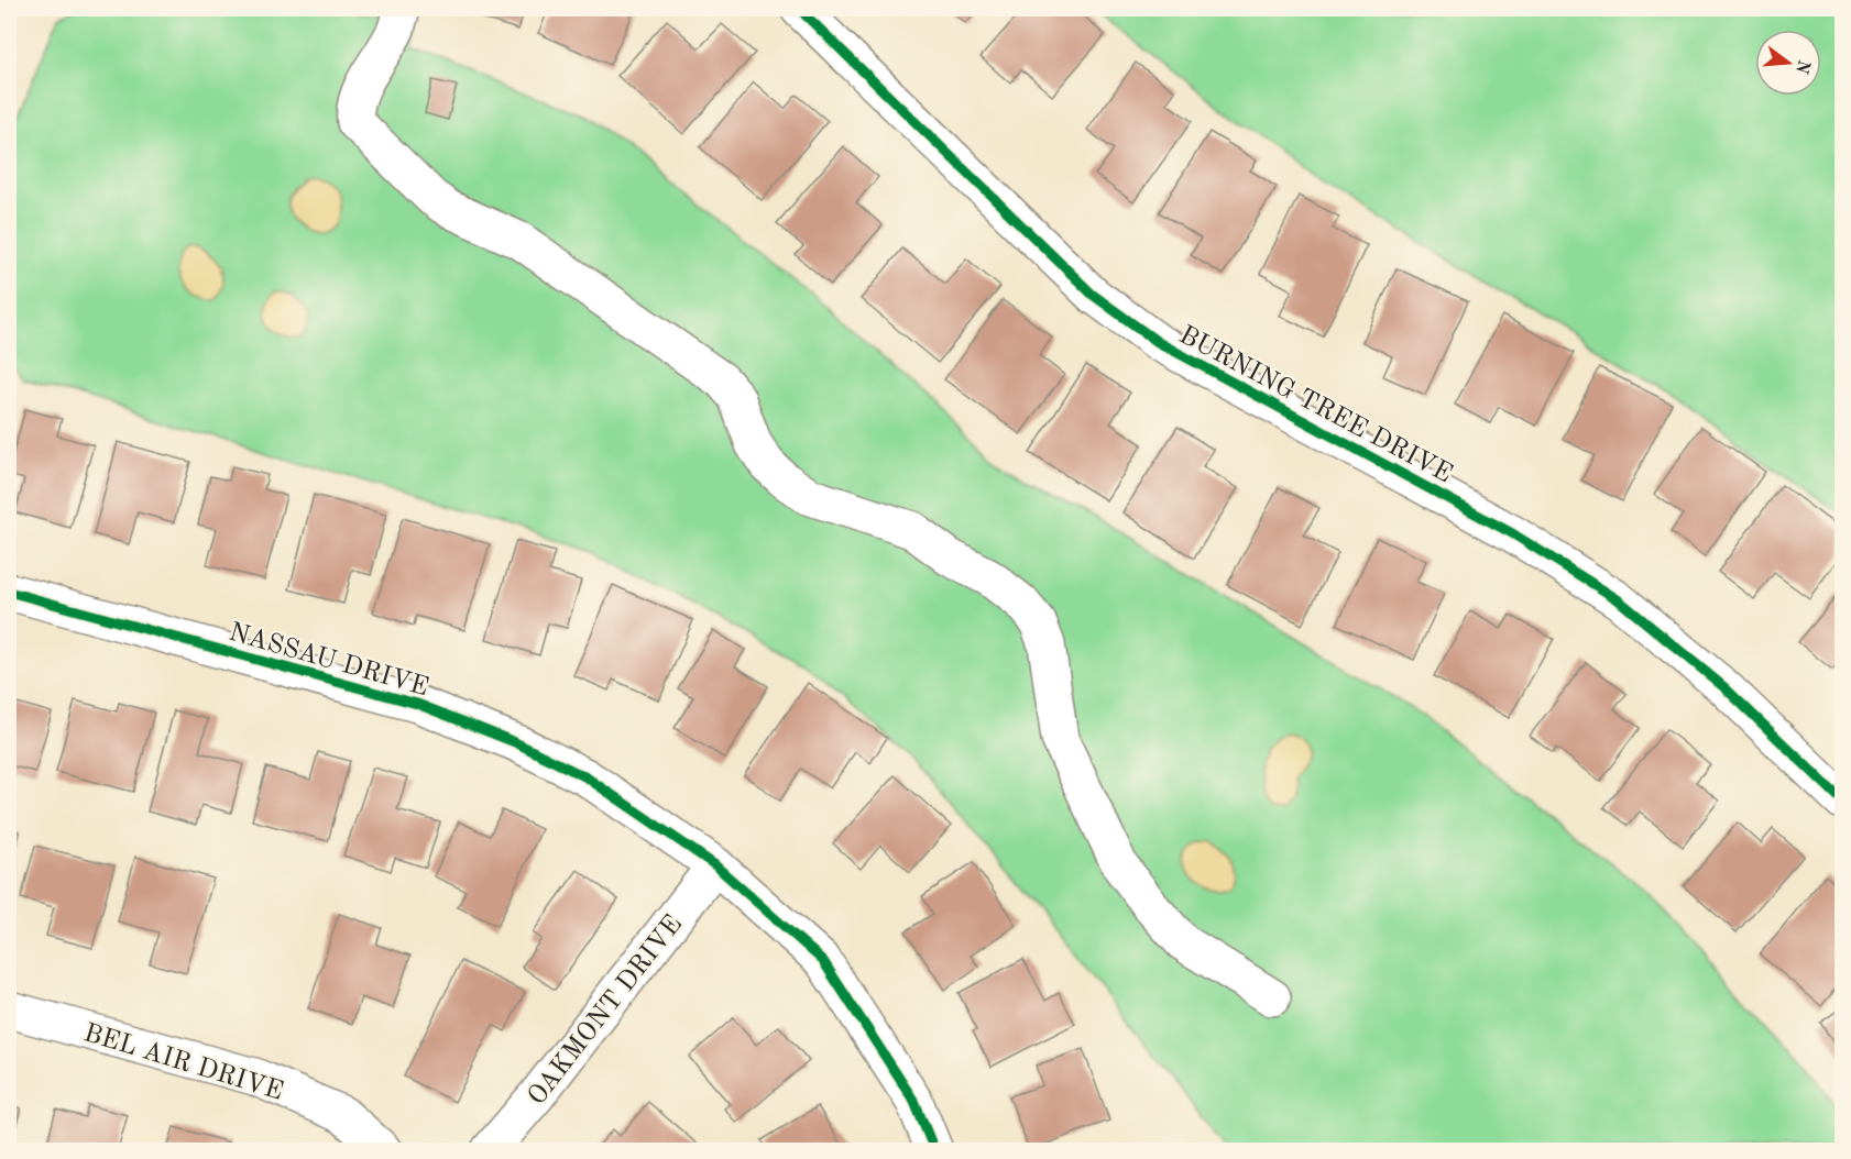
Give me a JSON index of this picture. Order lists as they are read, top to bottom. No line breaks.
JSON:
{"streets":{"street":["BURNING TREE DRIVE","NASSAU DRIVE","OAKMONT DRIVE","BEL AIR DRIVE"]},"crossings":[["NASSAU DRIVE","OAKMONT DRIVE"]],"north":"right"}
